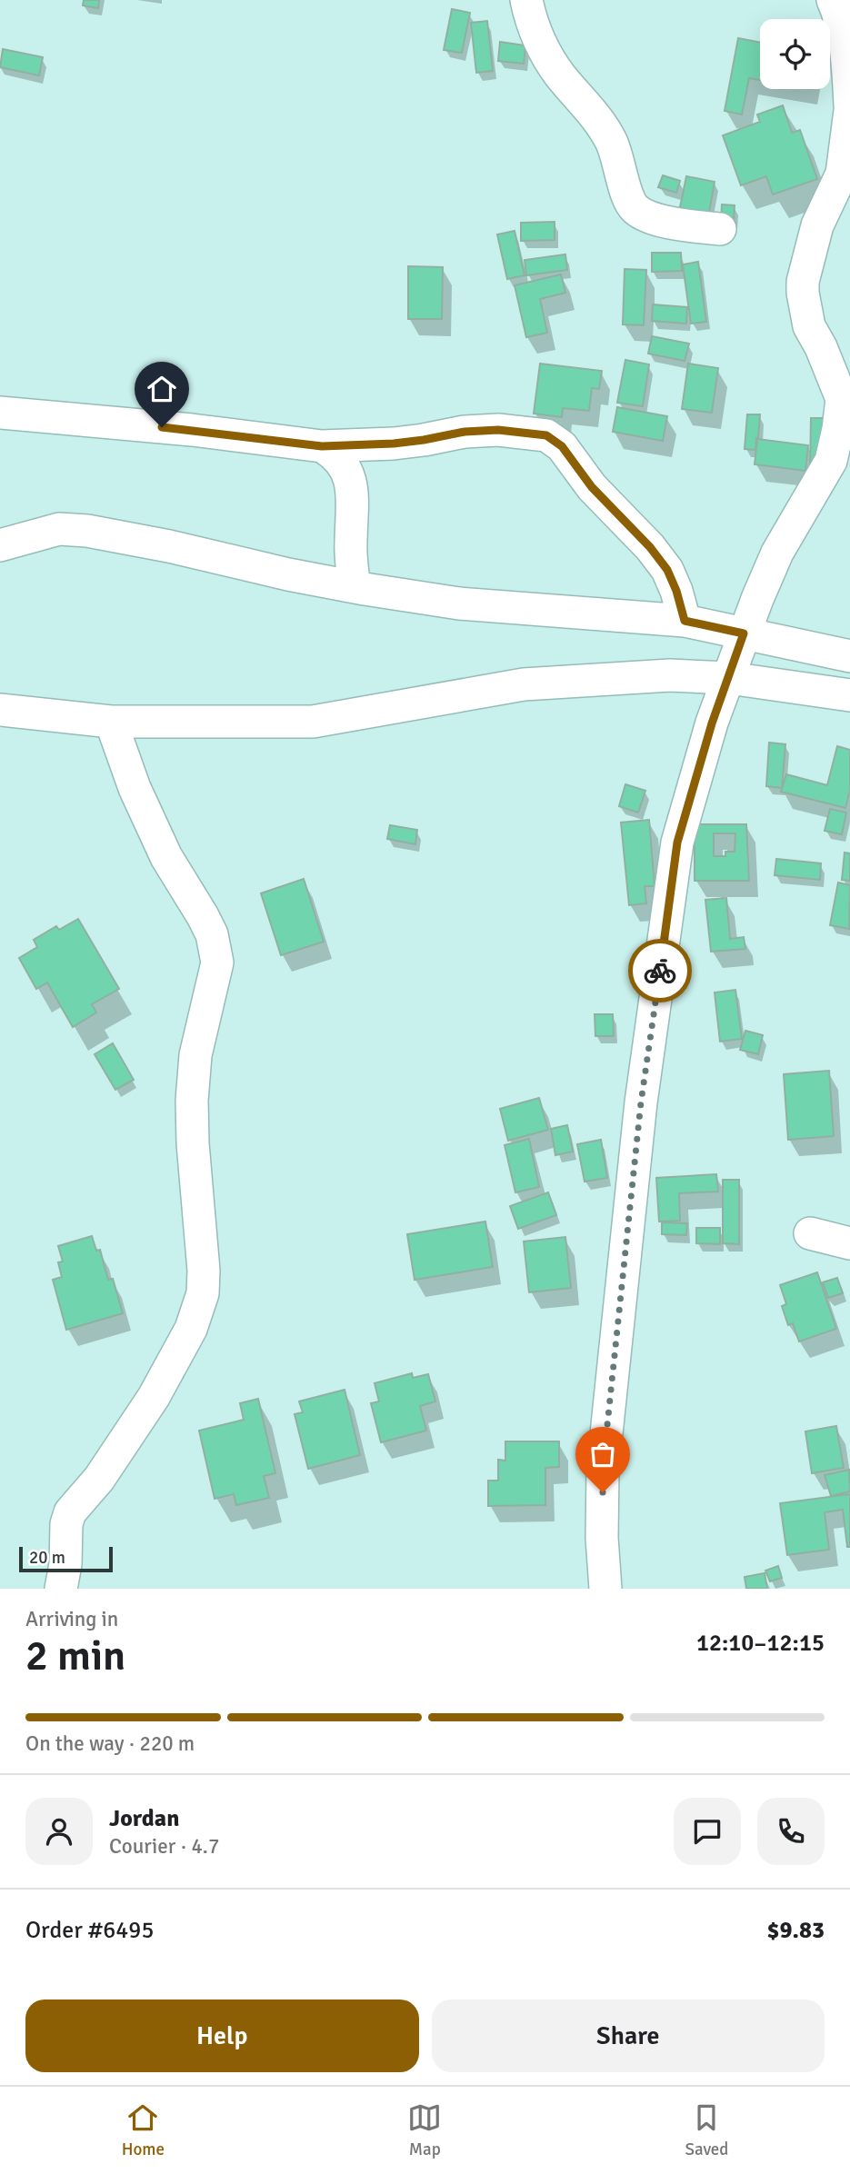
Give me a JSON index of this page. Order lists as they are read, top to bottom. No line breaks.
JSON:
{"scale_bar":"20 m","page":{"scale":"20 m","heading":["2 min","Arriving in","12:10–12:15"],"panel":["Jordan","Courier · 4.7","Order #6495","$9.83"],"bar":"On the way · 220 m","buttons":["Help","Share"],"tabs":["Home","Map","Saved"]}}
